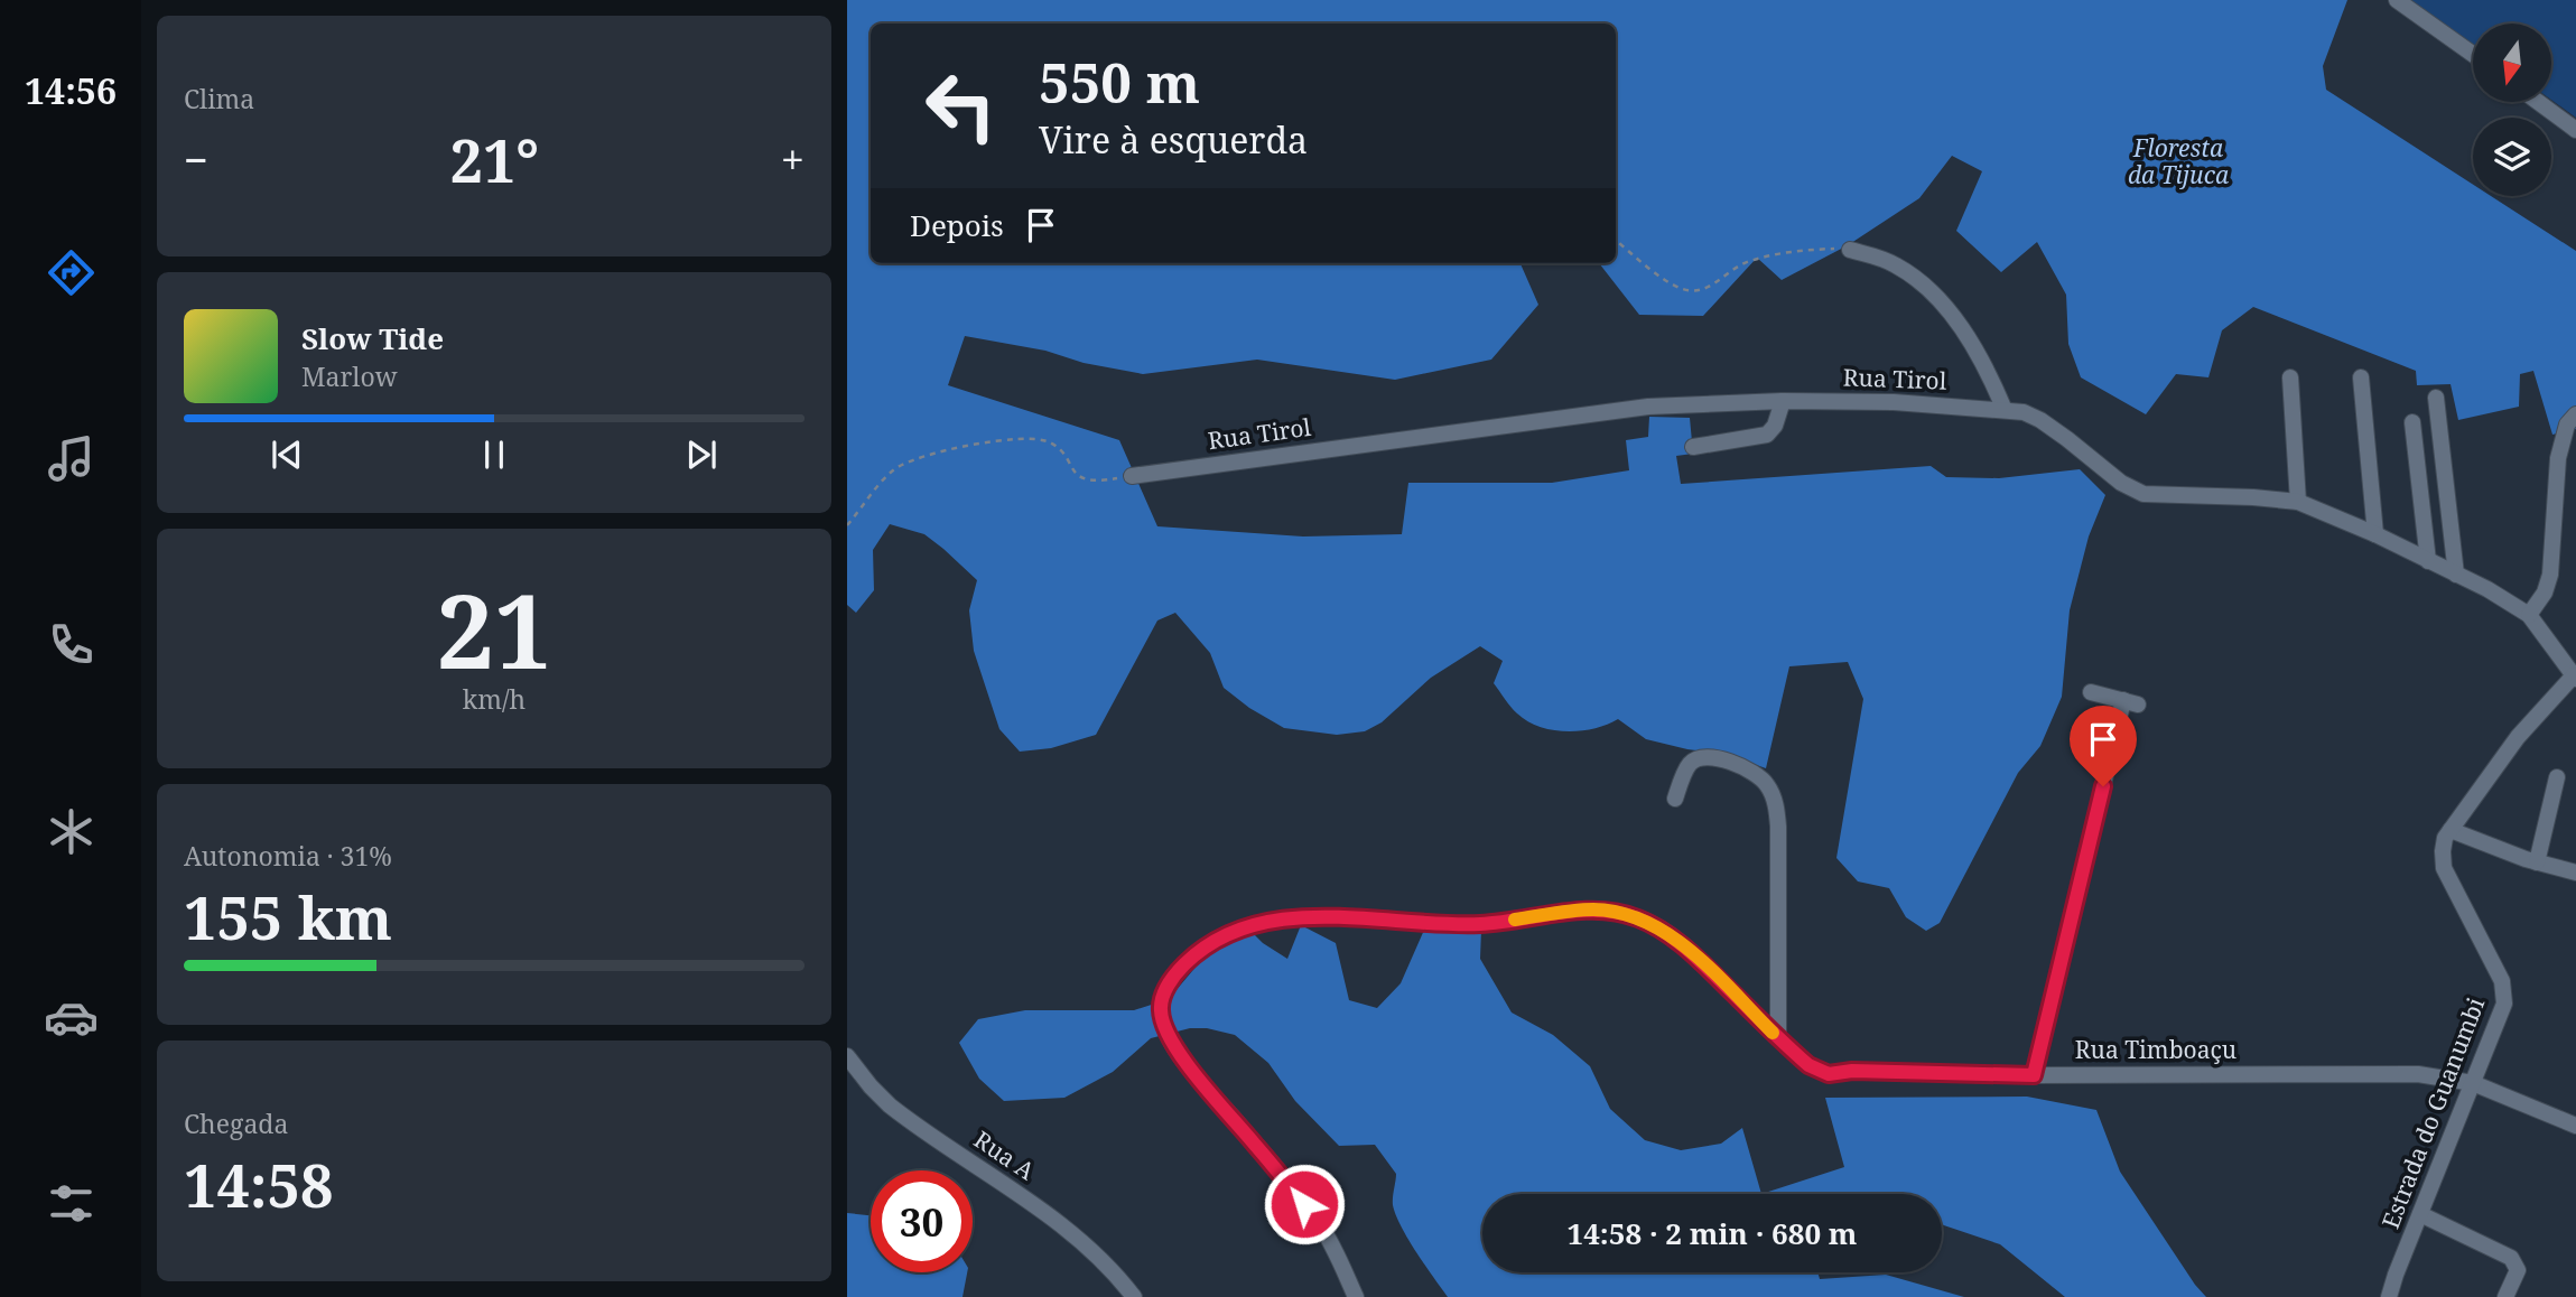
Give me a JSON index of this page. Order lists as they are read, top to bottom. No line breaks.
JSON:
{"streets":{"street":["Rua Tirol","Rua Timboaçu","Estrada do Guanumbi","Rua A"]},"crossings":[["Rua Tirol","Estrada do Guanumbi"],["Rua Timboaçu","Estrada do Guanumbi"]],"parks":["Floresta da Tijuca"],"north":"bottom","page":{"tabs":"14:56","tile":["Clima",["21","km/h"],["Autonomia · 31%","155 km"],["Chegada","14:58"]],"turn":["550 m","Vire à esquerda"],"heat":["−","21°","+"],"then":"Depois","song":["Slow Tide","Marlow"],"limit":"30","trip":"14:58 · 2 min · 680 m"}}
